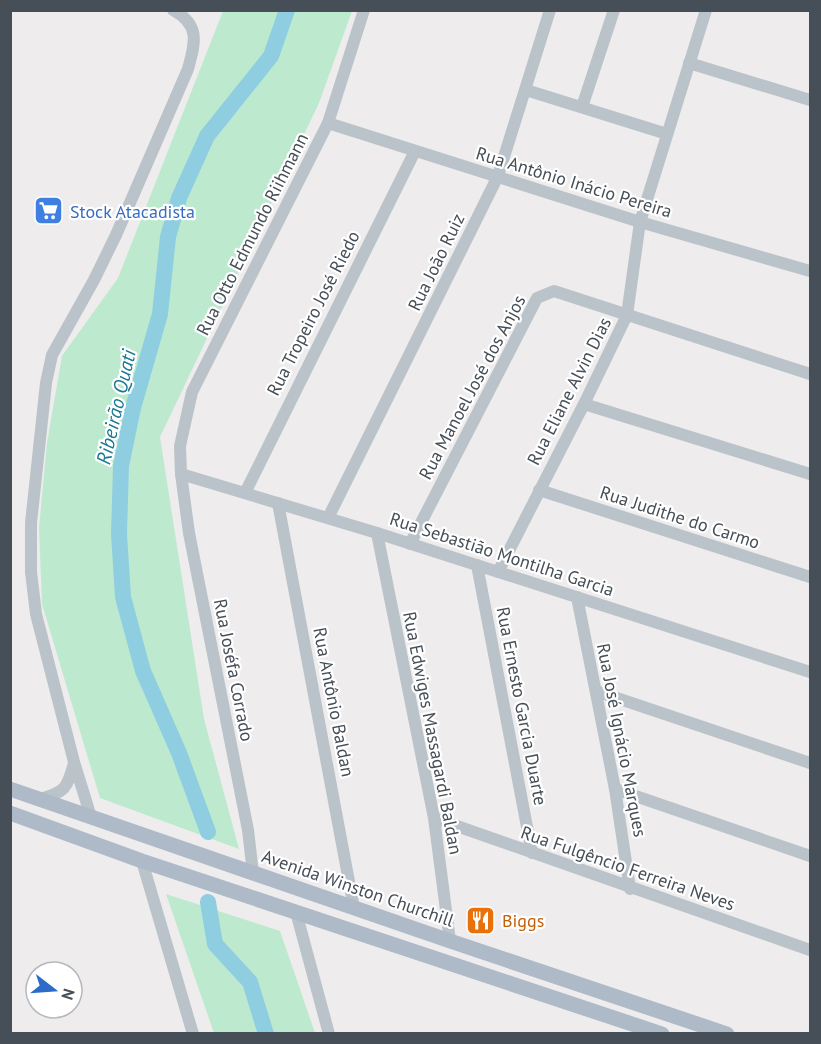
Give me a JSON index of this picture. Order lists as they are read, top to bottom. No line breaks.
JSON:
{"streets":{"main road":["Avenida Winston Churchill"],"street":["Rua Antônio Inácio Pereira","Rua Otto Edmundo Riihmann","Rua João Ruiz","Rua Tropeiro José Riedo","Rua Manoel José dos Anjos","Rua Eliane Alvin Dias","Rua Judithe do Carmo","Rua Sebastião Montilha Garcia","Rua Joséfa Corrado","Rua Antônio Baldan","Rua Ernesto Garcia Duarte","Rua Edwiges Massagardi Baldan","Rua José Ignácio Marques","Rua Fulgêncio Ferreira Neves"]},"crossings":[["Rua Antônio Inácio Pereira","Rua Otto Edmundo Riihmann"],["Rua Antônio Inácio Pereira","Rua João Ruiz"],["Rua Antônio Inácio Pereira","Rua Tropeiro José Riedo"],["Rua Antônio Inácio Pereira","Rua Eliane Alvin Dias"],["Rua Otto Edmundo Riihmann","Rua Sebastião Montilha Garcia"],["Rua Otto Edmundo Riihmann","Rua Joséfa Corrado"],["Rua João Ruiz","Rua Sebastião Montilha Garcia"],["Rua Tropeiro José Riedo","Rua Sebastião Montilha Garcia"],["Rua Manoel José dos Anjos","Rua Eliane Alvin Dias"],["Rua Manoel José dos Anjos","Rua Sebastião Montilha Garcia"],["Rua Eliane Alvin Dias","Rua Judithe do Carmo"],["Rua Eliane Alvin Dias","Rua Sebastião Montilha Garcia"],["Rua Sebastião Montilha Garcia","Rua Joséfa Corrado"],["Rua Sebastião Montilha Garcia","Rua Antônio Baldan"],["Rua Sebastião Montilha Garcia","Rua Ernesto Garcia Duarte"],["Rua Sebastião Montilha Garcia","Rua Edwiges Massagardi Baldan"],["Rua Sebastião Montilha Garcia","Rua José Ignácio Marques"],["Rua Joséfa Corrado","Avenida Winston Churchill"],["Rua Antônio Baldan","Avenida Winston Churchill"],["Rua Ernesto Garcia Duarte","Rua Fulgêncio Ferreira Neves"],["Rua Edwiges Massagardi Baldan","Rua Fulgêncio Ferreira Neves"],["Rua Edwiges Massagardi Baldan","Avenida Winston Churchill"],["Rua José Ignácio Marques","Rua Fulgêncio Ferreira Neves"]],"water":["Ribeirão Quati"],"places":{"supermarket":["Stock Atacadista"],"restaurant":["Biggs"]},"north":"right"}
